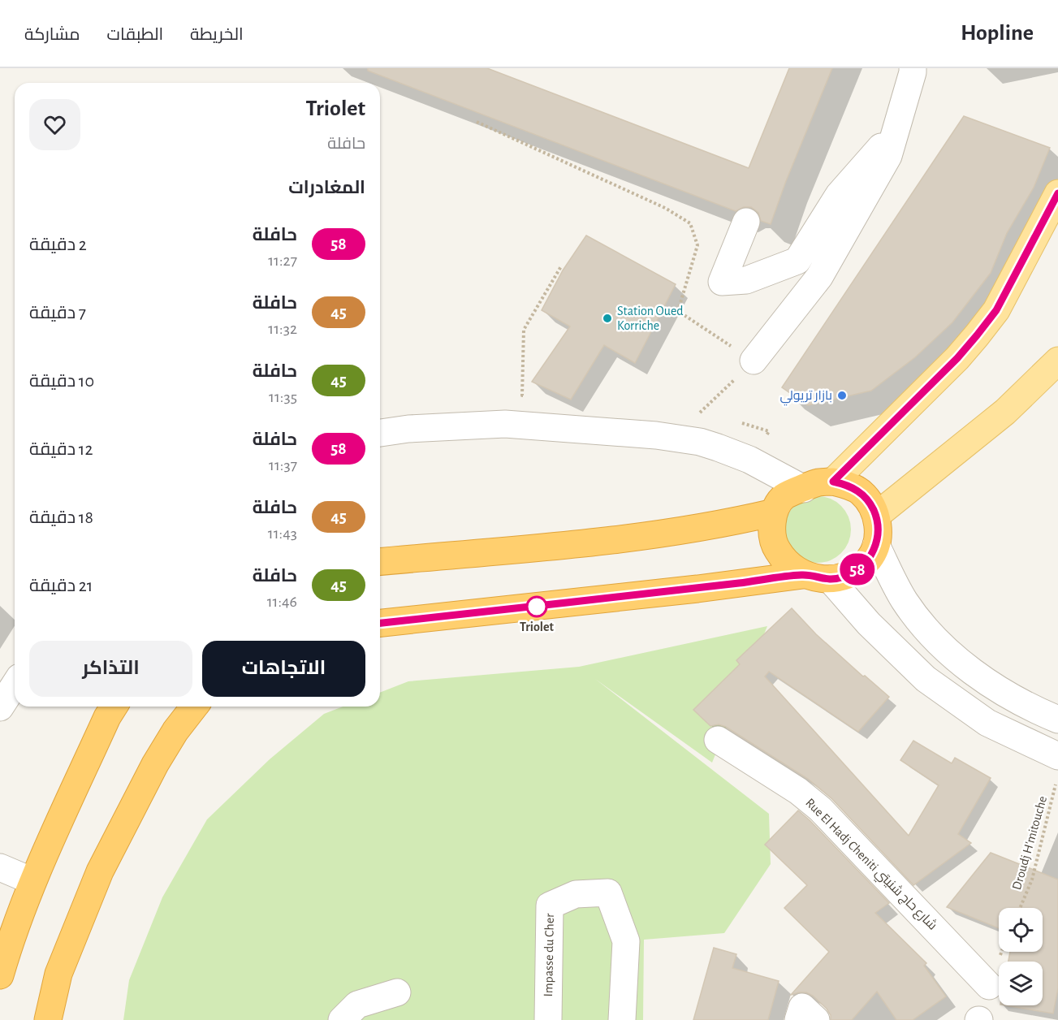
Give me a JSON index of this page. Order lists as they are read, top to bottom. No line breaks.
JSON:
{"streets":{"street":["Rue El Hadj Cheniti شارع حاج شنيتي","Impasse du Cher"],"path":["Droudj H'mitouche"]},"places":["Station Oued Korriche","بازار تريولي","Triolet"],"lines":["bus line 58"],"page":{"header":"Hopline","nav":["الخريطة","الطبقات","مشاركة"],"on_map":"58","heading":[["Triolet","حافلة"],"المغادرات"],"list":[{"mark":"58","name":"حافلة","note":"11:27","value":"2 دقيقة"},{"mark":"45","name":"حافلة","note":"11:32","value":"7 دقيقة"},{"mark":"45","name":"حافلة","note":"11:35","value":"10 دقيقة"},{"mark":"58","name":"حافلة","note":"11:37","value":"12 دقيقة"},{"mark":"45","name":"حافلة","note":"11:43","value":"18 دقيقة"},{"mark":"45","name":"حافلة","note":"11:46","value":"21 دقيقة"}],"buttons":["الاتجاهات","التذاكر"]}}
